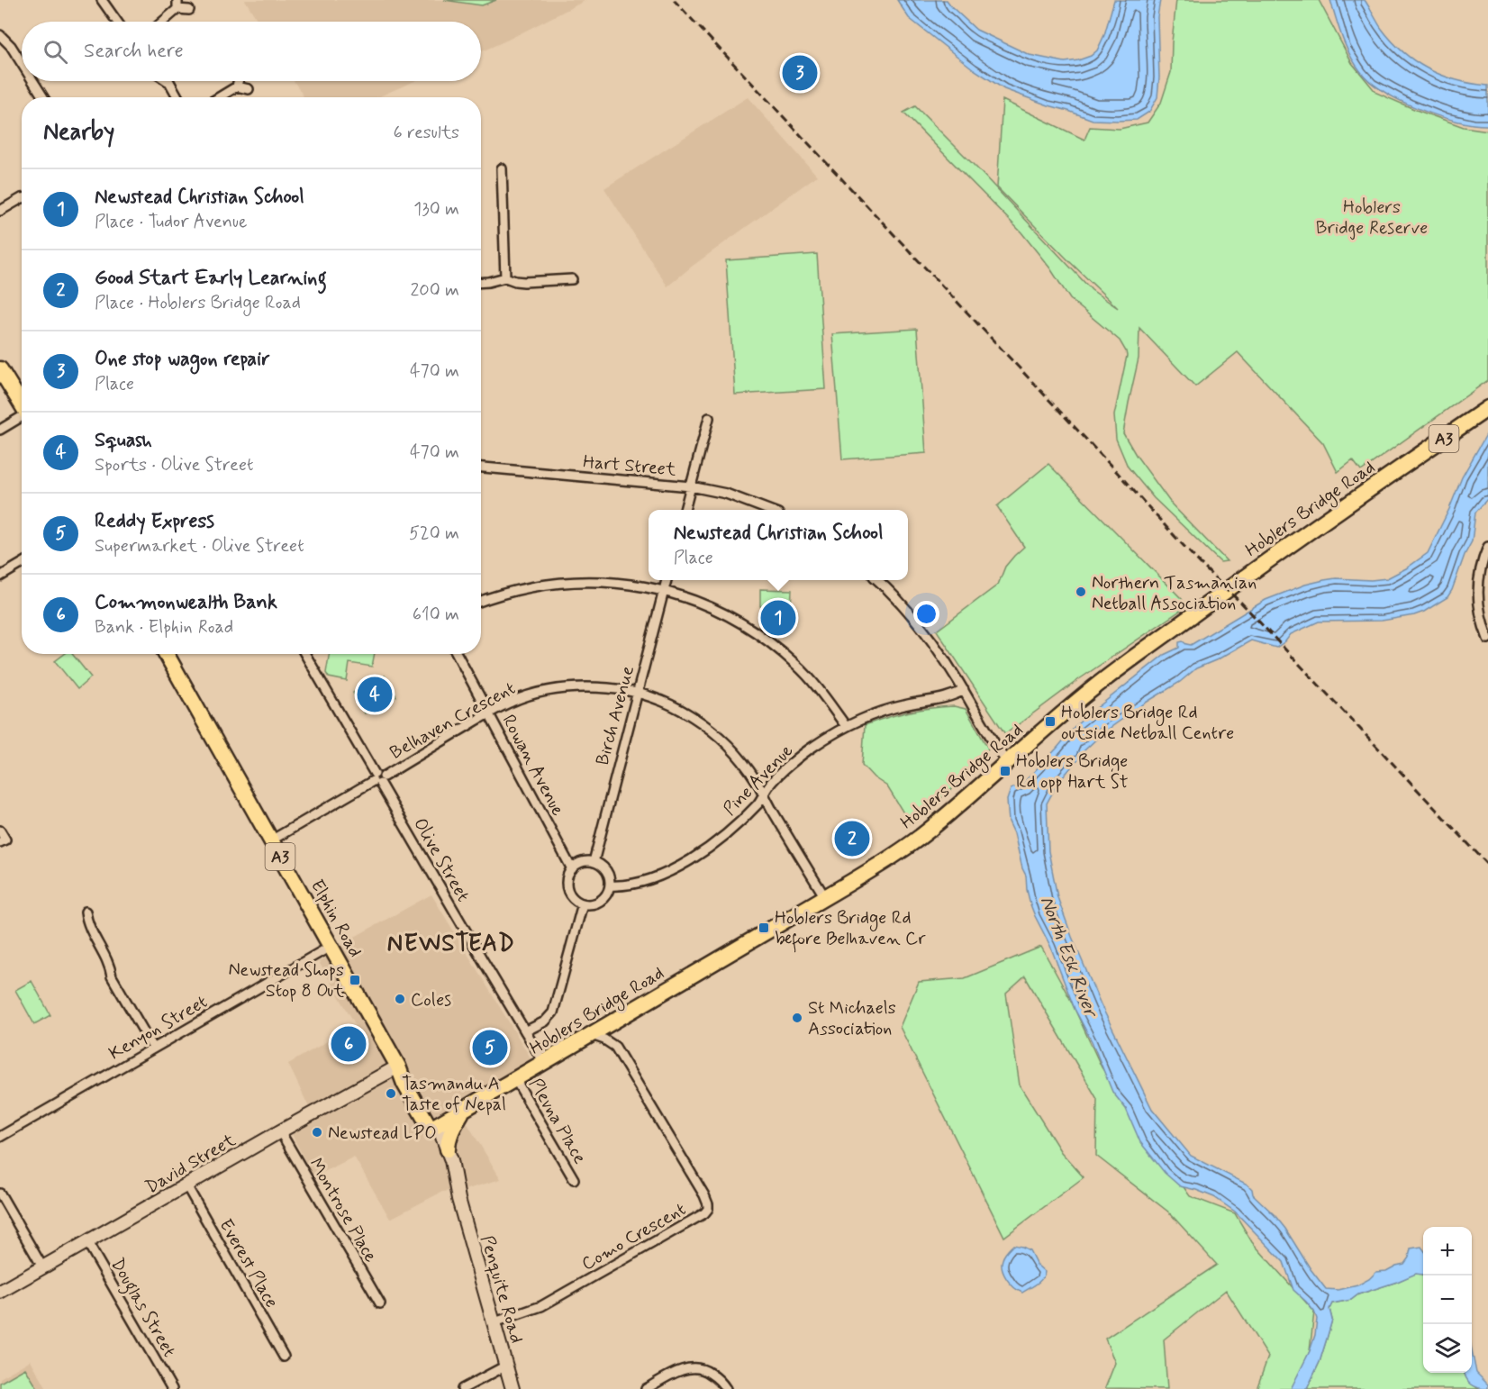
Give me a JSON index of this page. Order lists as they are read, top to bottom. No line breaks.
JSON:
{"streets":{"highway":["A3","Hoblers Bridge Road","Elphin Road"],"street":["Hart Street","Birch Avenue","Belhaven Crescent","Rowan Avenue","Pine Avenue","Olive Street","Kenyon Street","Plevna Place","David Street","Montrose Place","Como Crescent","Everest Place","Penquite Road","Douglas Street"]},"crossings":[["Hoblers Bridge Road","Belhaven Crescent"],["Hoblers Bridge Road","Olive Street"],["Hoblers Bridge Road","Elphin Road"],["Hoblers Bridge Road","Plevna Place"],["Hoblers Bridge Road","Como Crescent"],["Hoblers Bridge Road","Penquite Road"],["Birch Avenue","Belhaven Crescent"],["Birch Avenue","Rowan Avenue"],["Birch Avenue","Pine Avenue"],["Belhaven Crescent","Rowan Avenue"],["Belhaven Crescent","Pine Avenue"],["Belhaven Crescent","Olive Street"],["Belhaven Crescent","Elphin Road"],["Rowan Avenue","Pine Avenue"],["Elphin Road","Kenyon Street"],["Elphin Road","David Street"],["Elphin Road","Penquite Road"],["David Street","Montrose Place"],["David Street","Everest Place"],["David Street","Douglas Street"],["Como Crescent","Penquite Road"]],"districts":["NEWSTEAD"],"water":["North Esk River"],"parks":["Hoblers Bridge Reserve"],"places":{"other":["Northern Tasmanian Netball Association","Coles","St Michaels Association","Tasmandu A Taste of Nepal","Newstead LPO"],"transit":["Hoblers Bridge Rd outside Netball Centre","Hoblers Bridge Rd opp Hart St","Hoblers Bridge Rd before Belhaven Cr","Newstead Shops Stop 8 Out"]},"page":{"search":"Search here","pins":["3","1","4","2","6","5"],"heading":["Nearby","6 results"],"list":[{"mark":"1","name":"Newstead Christian School","note":"Place · Tudor Avenue","value":"130 m"},{"mark":"2","name":"Good Start Early Learning","note":"Place · Hoblers Bridge Road","value":"200 m"},{"mark":"3","name":"One stop wagon repair","note":"Place","value":"470 m"},{"mark":"4","name":"Squash","note":"Sports · Olive Street","value":"470 m"},{"mark":"5","name":"Reddy Express","note":"Supermarket · Olive Street","value":"520 m"},{"mark":"6","name":"Commonwealth Bank","note":"Bank · Elphin Road","value":"610 m"}],"popup":["Newstead Christian School","Place"],"map_buttons":["+","−"]}}
